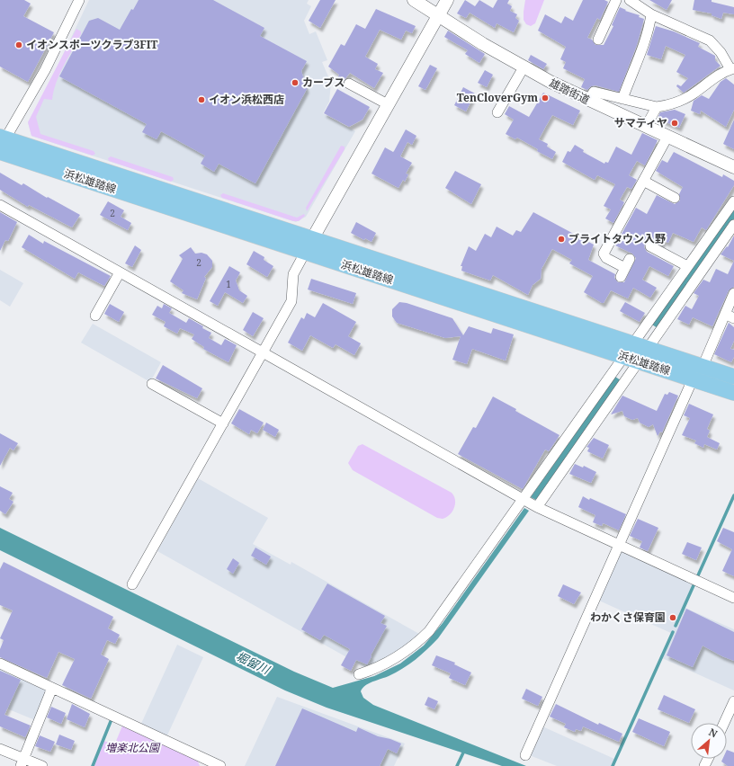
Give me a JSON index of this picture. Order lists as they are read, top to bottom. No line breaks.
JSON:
{"streets":{"main road":["浜松雄踏線"],"street":["雄踏街道"]},"water":["堀留川"],"parks":["増楽北公園"],"places":["イオンスポーツクラブ3FIT","カーブス","TenCloverGym","イオン浜松西店","サマティヤ","ブライトタウン入野","わかくさ保育園"],"house_numbers":["2","2","1"],"north":"top right"}
